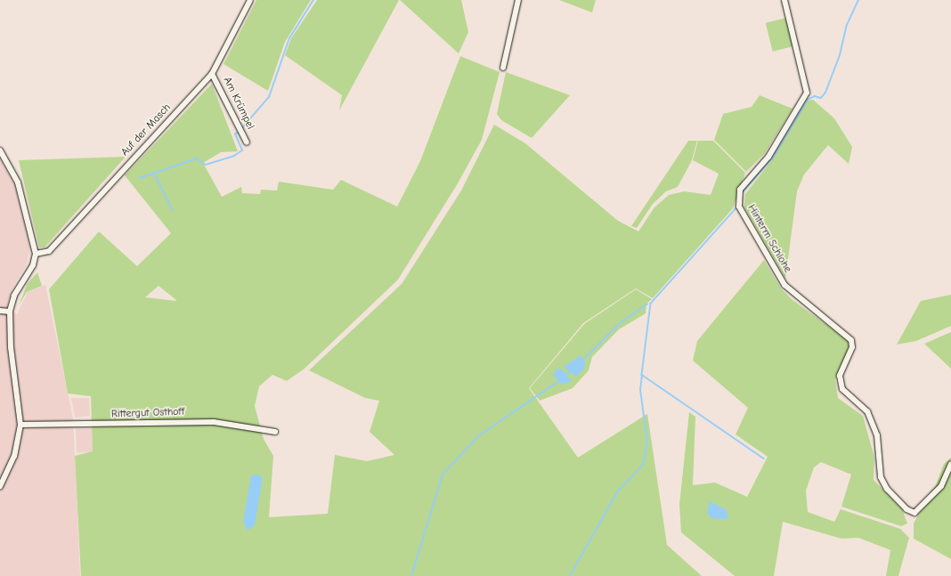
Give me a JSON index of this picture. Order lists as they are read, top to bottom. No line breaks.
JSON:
{"streets":{"street":["Am Krümpel","Auf der Masch","Hinterm Schlohe","Rittergut Osthoff"]},"crossings":[["Am Krümpel","Auf der Masch"]]}
